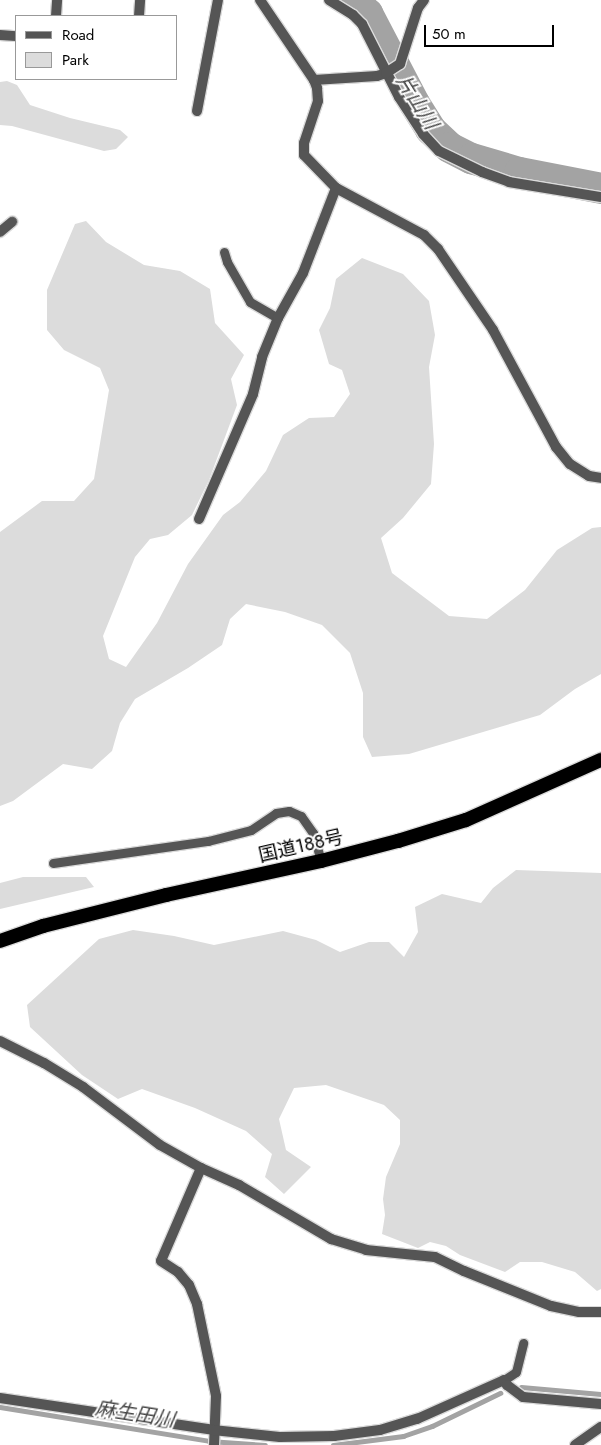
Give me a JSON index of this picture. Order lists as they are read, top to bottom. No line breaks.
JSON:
{"streets":{"highway":["国道188号"]},"water":["片山川","麻生田川"],"legend":["Road","Park"],"scale_bar":"50 m"}
